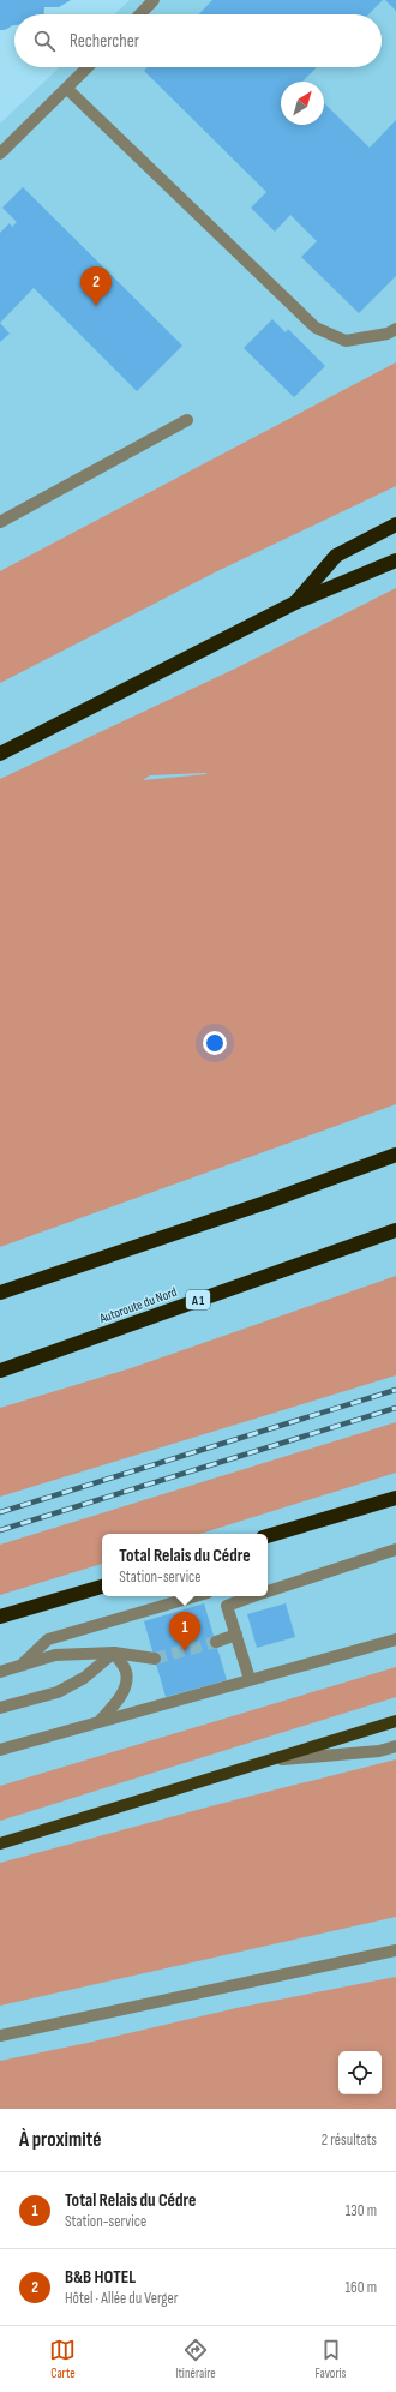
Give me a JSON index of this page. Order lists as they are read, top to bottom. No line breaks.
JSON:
{"streets":{"highway":["A 1","Autoroute du Nord"]},"north":"top right","page":{"search":"Rechercher","pins":["2","1"],"popup":["Total Relais du Cédre","Station-service"],"heading":["À proximité","2 résultats"],"list":[{"mark":"1","name":"Total Relais du Cédre","note":"Station-service","value":"130 m"},{"mark":"2","name":"B&B HOTEL","note":"Hôtel · Allée du Verger","value":"160 m"}],"nav":["Carte","Itinéraire","Favoris"]}}
